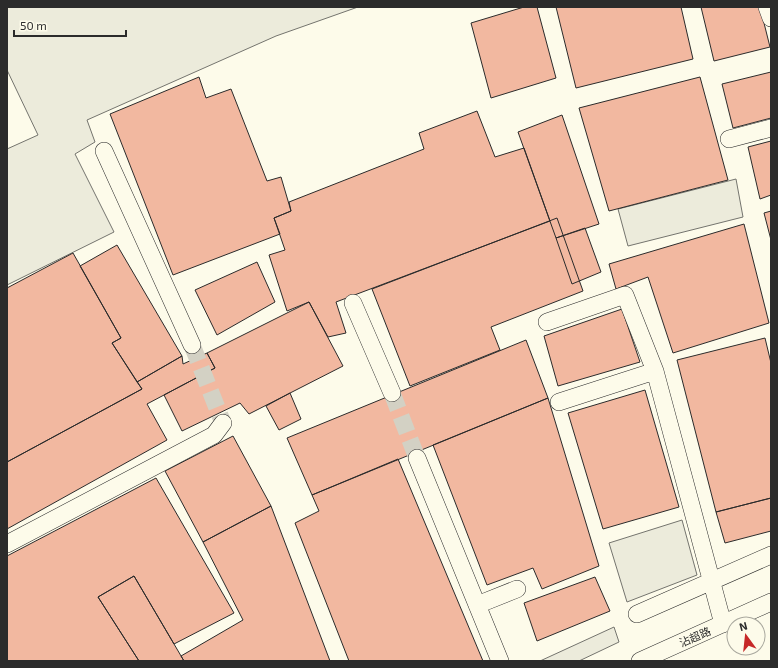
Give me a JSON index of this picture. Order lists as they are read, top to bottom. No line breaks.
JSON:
{"streets":{"street":["沾超路"]},"scale_bar":"50 m","north":"top"}
